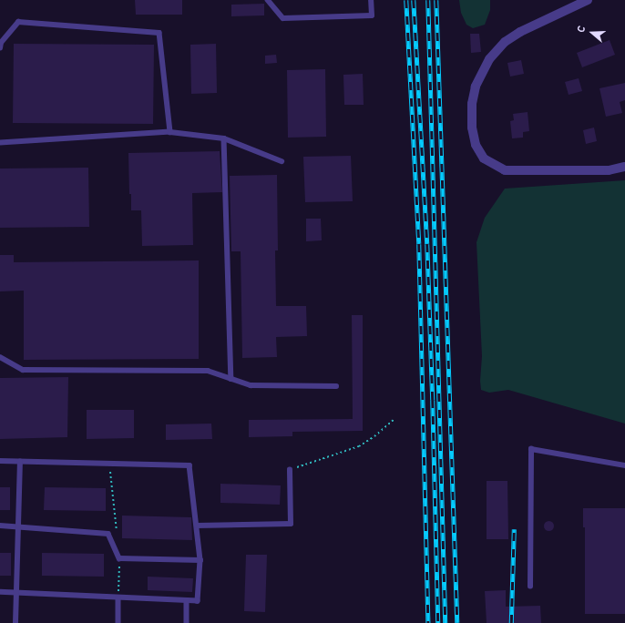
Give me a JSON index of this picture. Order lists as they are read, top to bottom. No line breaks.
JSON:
{"north":"left"}
